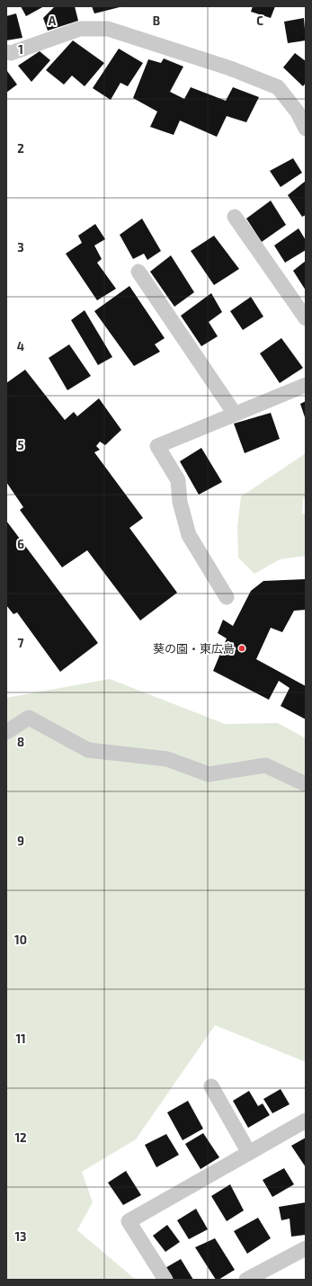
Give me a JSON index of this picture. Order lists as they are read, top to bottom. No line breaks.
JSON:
{"places":["葵の園・東広島"],"grid":{"columns":["A","B","C"],"rows":["1","2","3","4","5","6","7","8","9","10","11","12","13"]}}
